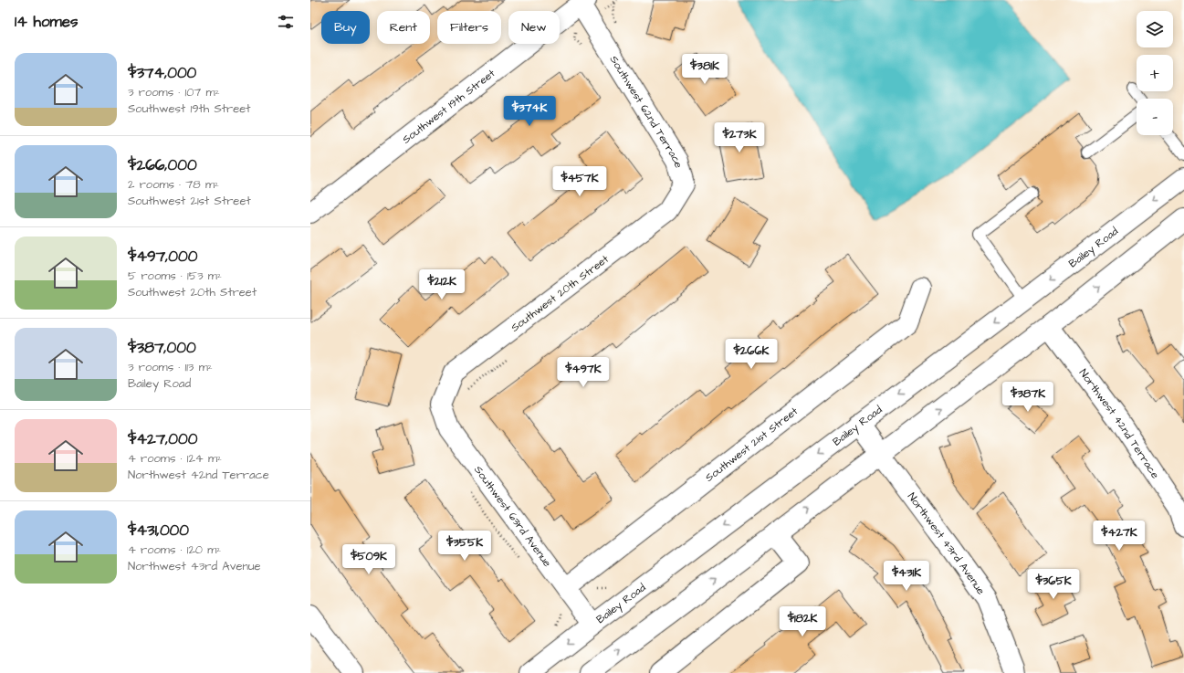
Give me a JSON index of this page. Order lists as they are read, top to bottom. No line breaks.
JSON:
{"streets":{"street":["Southwest 19th Street","Southwest 62nd Terrace","Bailey Road","Southwest 20th Street","Northwest 42nd Terrace","Southwest 21st Street","Southwest 63rd Avenue","Northwest 43rd Avenue"]},"crossings":[["Southwest 19th Street","Southwest 62nd Terrace"],["Southwest 62nd Terrace","Southwest 20th Street"],["Bailey Road","Southwest 63rd Avenue"],["Bailey Road","Northwest 43rd Avenue"],["Southwest 20th Street","Southwest 63rd Avenue"],["Southwest 21st Street","Southwest 63rd Avenue"]],"page":{"heading":"14 homes","map_buttons":["+","−"],"chip":["Buy","Rent","Filters","New"],"list":[{"name":"$374,000","note":"3 rooms · 107 m² · Southwest 19th Street"},{"name":"$266,000","note":"2 rooms · 78 m² · Southwest 21st Street"},{"name":"$497,000","note":"5 rooms · 153 m² · Southwest 20th Street"},{"name":"$387,000","note":"3 rooms · 113 m² · Bailey Road"},{"name":"$427,000","note":"4 rooms · 124 m² · Northwest 42nd Terrace"},{"name":"$431,000","note":"4 rooms · 120 m² · Northwest 43rd Avenue"}],"price":["$381K","$374K","$273K","$457K","$212K","$266K","$497K","$387K","$427K","$355K","$509K","$431K","$365K","$182K"]}}
